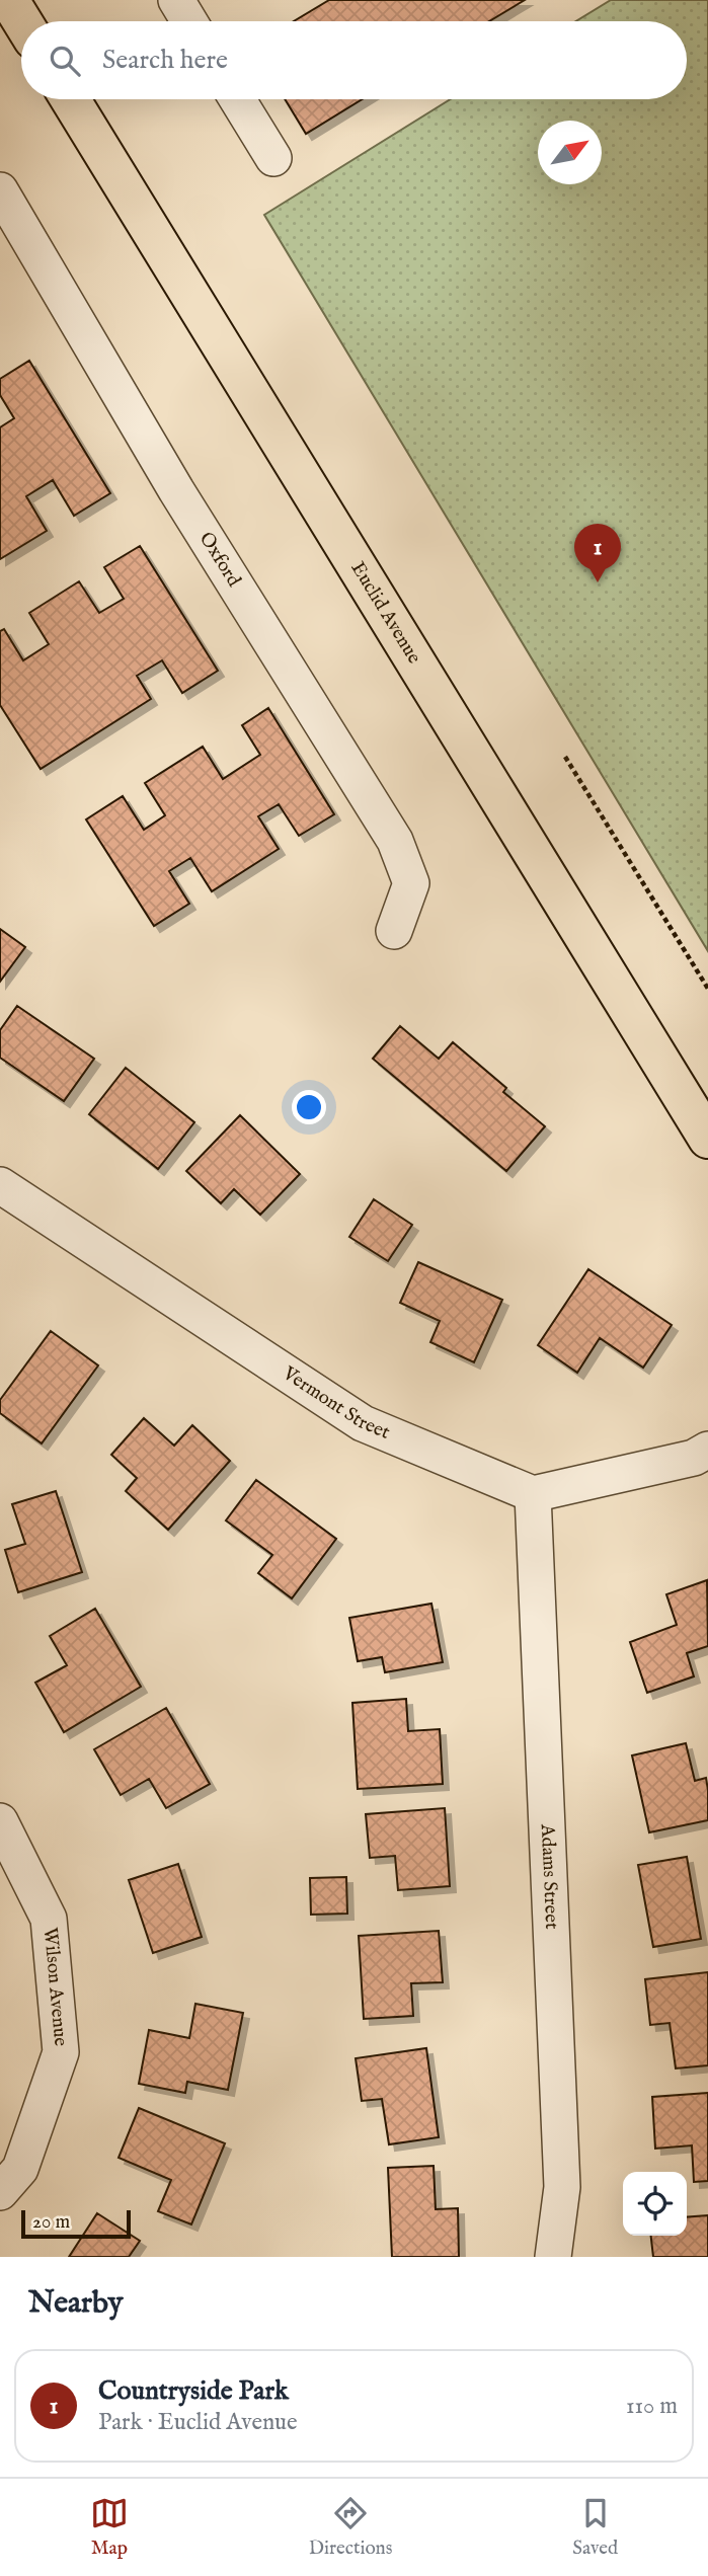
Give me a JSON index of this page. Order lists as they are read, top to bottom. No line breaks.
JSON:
{"streets":{"main road":["Euclid Avenue"],"street":["Oxford","Vermont Street","Adams Street","Wilson Avenue"]},"crossings":[["Vermont Street","Adams Street"]],"scale_bar":"20 m","north":"top right","page":{"search":"Search here","pins":"1","scale":"20 m","heading":"Nearby","list":[{"mark":"1","name":"Countryside Park","note":"Park · Euclid Avenue","value":"110 m"}],"nav":["Map","Directions","Saved"]}}
